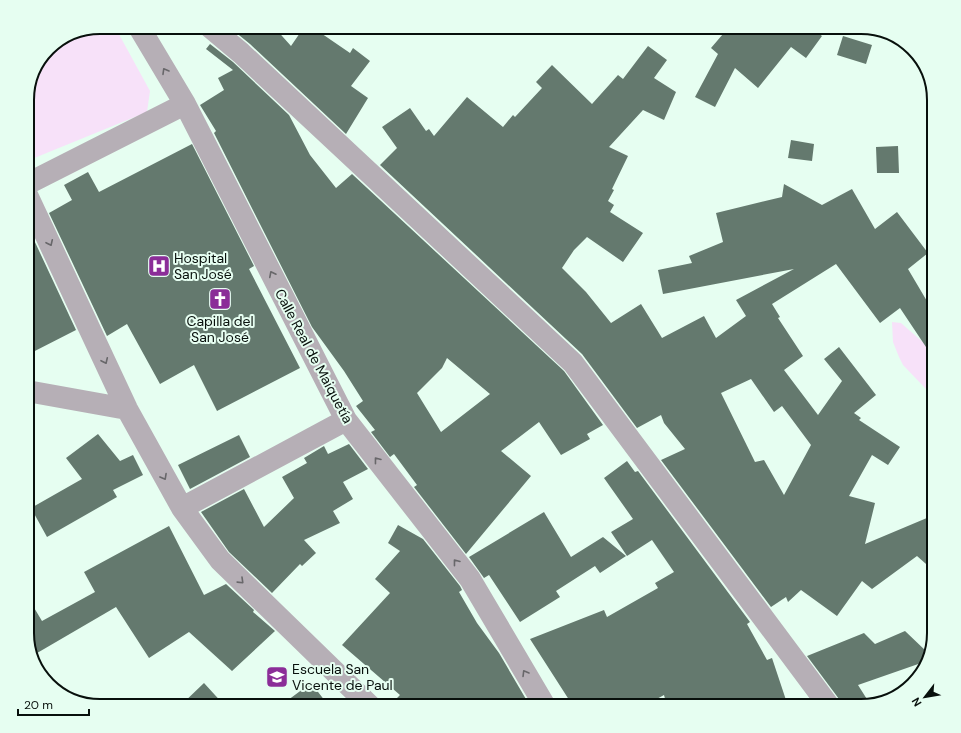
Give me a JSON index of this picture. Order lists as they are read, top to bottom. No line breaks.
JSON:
{"streets":{"street":["Calle Real de Maiquetía"]},"places":{"hospital":["Hospital San José"],"church":["Capilla del San José"],"school or university":["Escuela San Vicente de Paul"]},"scale_bar":"20 m","north":"bottom left"}
